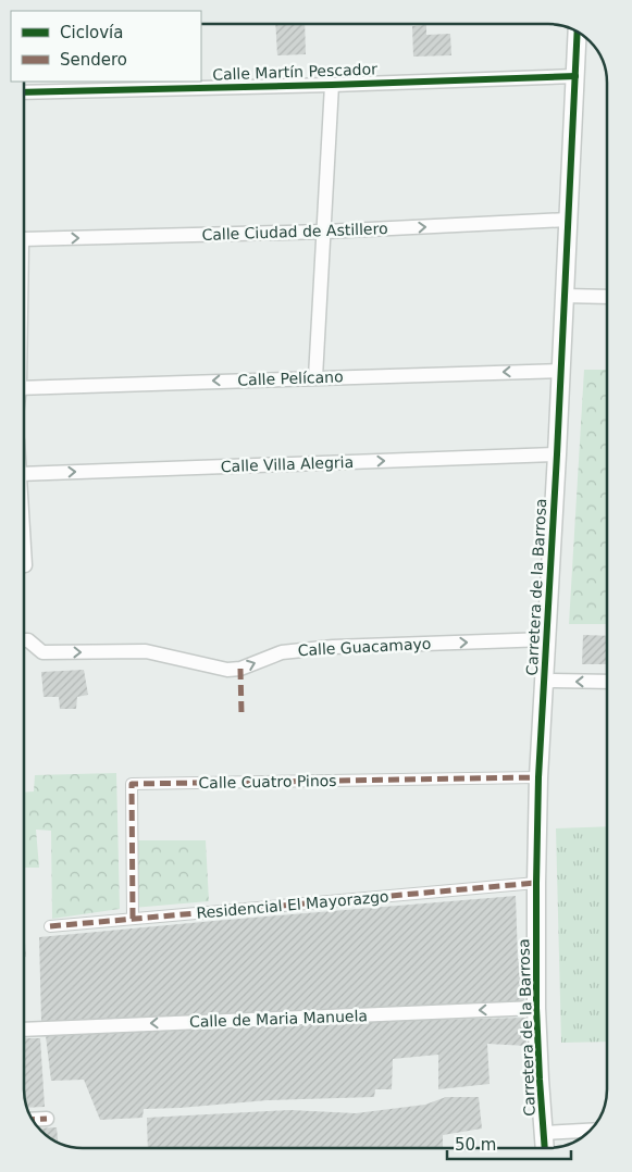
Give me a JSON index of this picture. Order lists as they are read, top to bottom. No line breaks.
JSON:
{"streets":{"street":["Calle Martín Pescador","Calle Ciudad de Astillero","Calle Pelícano","Calle Villa Alegria","Carretera de la Barrosa","Calle Guacamayo","Calle Cuatro Pinos","Residencial El Mayorazgo","Calle de Maria Manuela"]},"crossings":[["Calle Martín Pescador","Carretera de la Barrosa"],["Calle Ciudad de Astillero","Carretera de la Barrosa"],["Calle Pelícano","Carretera de la Barrosa"],["Calle Villa Alegria","Carretera de la Barrosa"],["Carretera de la Barrosa","Calle Guacamayo"],["Carretera de la Barrosa","Calle Cuatro Pinos"],["Carretera de la Barrosa","Residencial El Mayorazgo"],["Carretera de la Barrosa","Calle de Maria Manuela"],["Calle Cuatro Pinos","Residencial El Mayorazgo"]],"one_way":["Calle Ciudad de Astillero","Calle Pelícano","Calle Villa Alegria","Calle Guacamayo","Calle de Maria Manuela"],"legend":["Ciclovía","Sendero"],"scale_bar":"50 m"}
